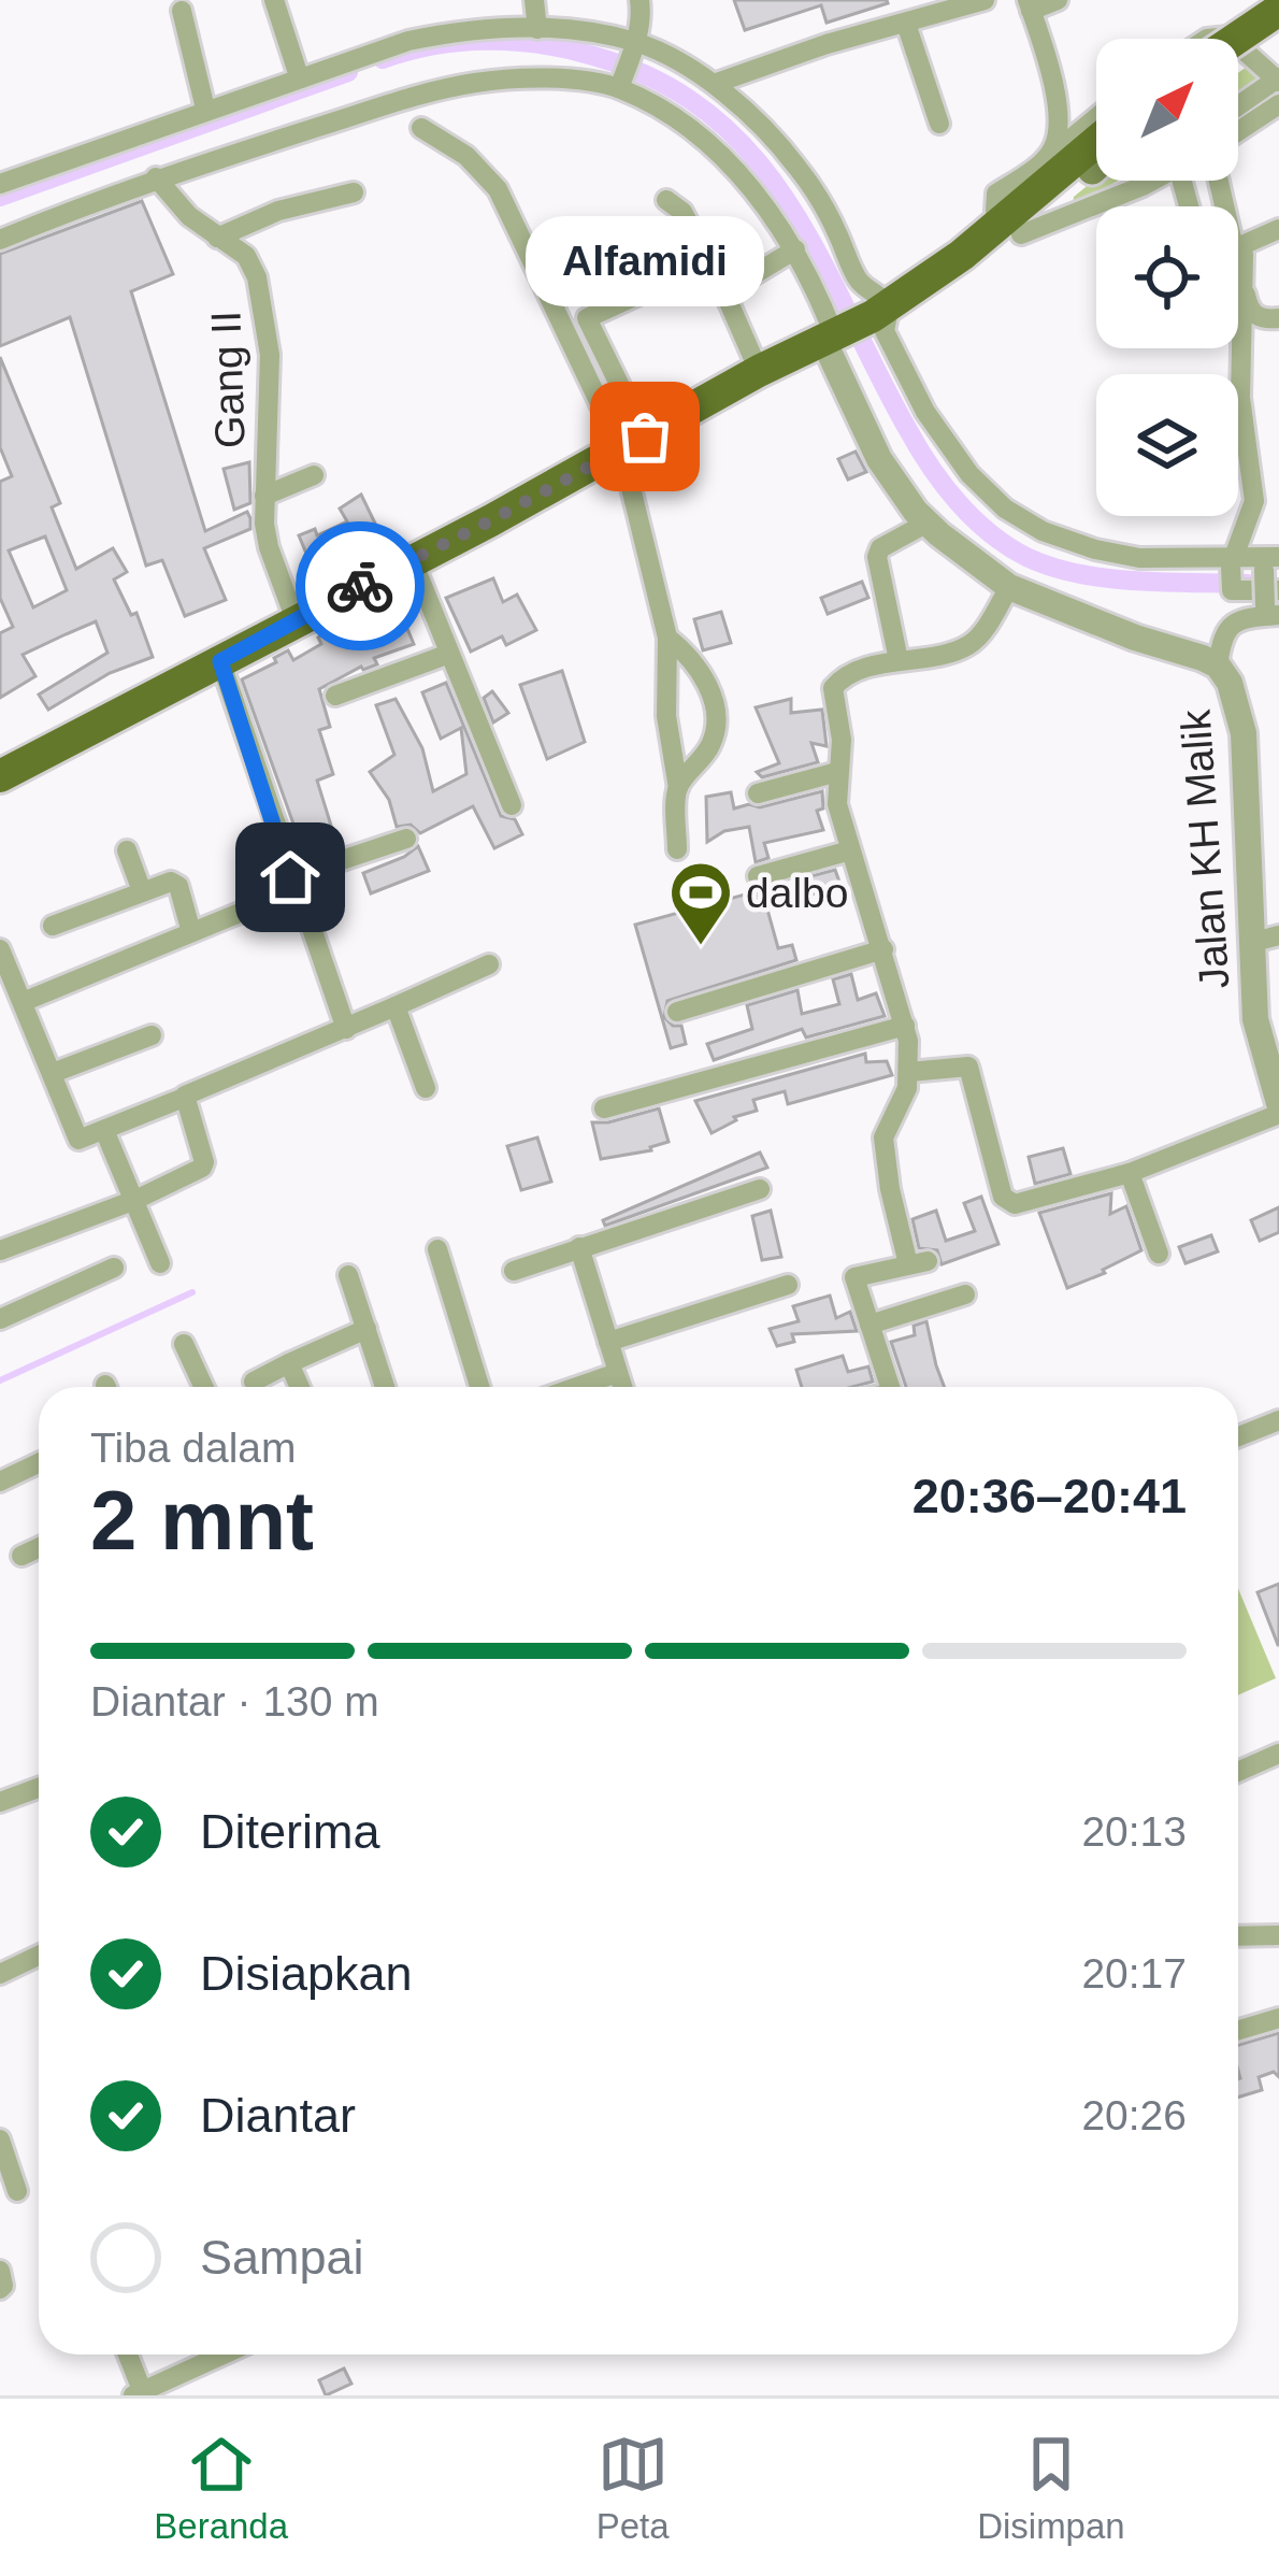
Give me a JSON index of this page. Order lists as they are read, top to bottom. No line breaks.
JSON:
{"streets":{"street":["Gang II","Jalan KH Malik"]},"places":{"other":["Alfamidi"],"sports":["dalbo"]},"north":"top right","page":{"bubble":"Alfamidi","heading":["2 mnt","Tiba dalam","20:36–20:41"],"bar":"Diantar · 130 m","list":[["Diterima","20:13"],["Disiapkan","20:17"],["Diantar","20:26"],"Sampai"],"tabs":["Beranda","Peta","Disimpan"]}}
